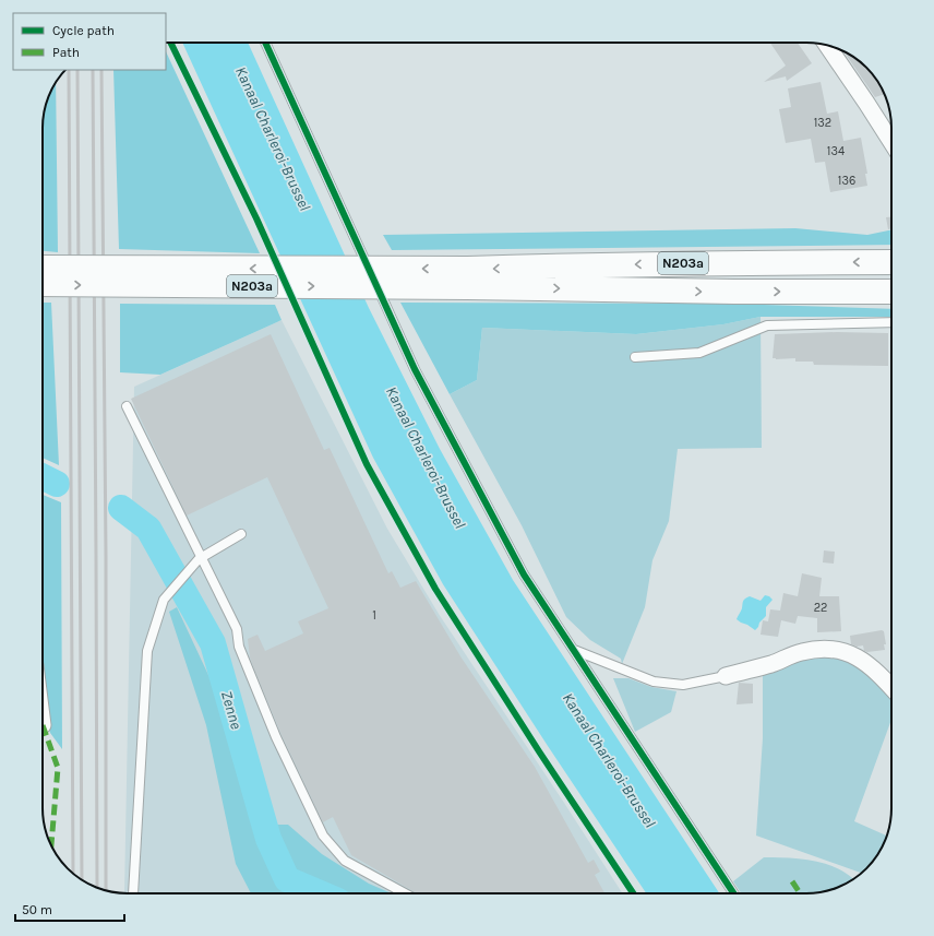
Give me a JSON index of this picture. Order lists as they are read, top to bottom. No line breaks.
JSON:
{"streets":{"highway":["N203a"]},"water":["Kanaal Charleroi-Brussel","Zenne"],"house_numbers":["132","134","136","22","1"],"legend":["Cycle path","Path"],"scale_bar":"50 m"}
